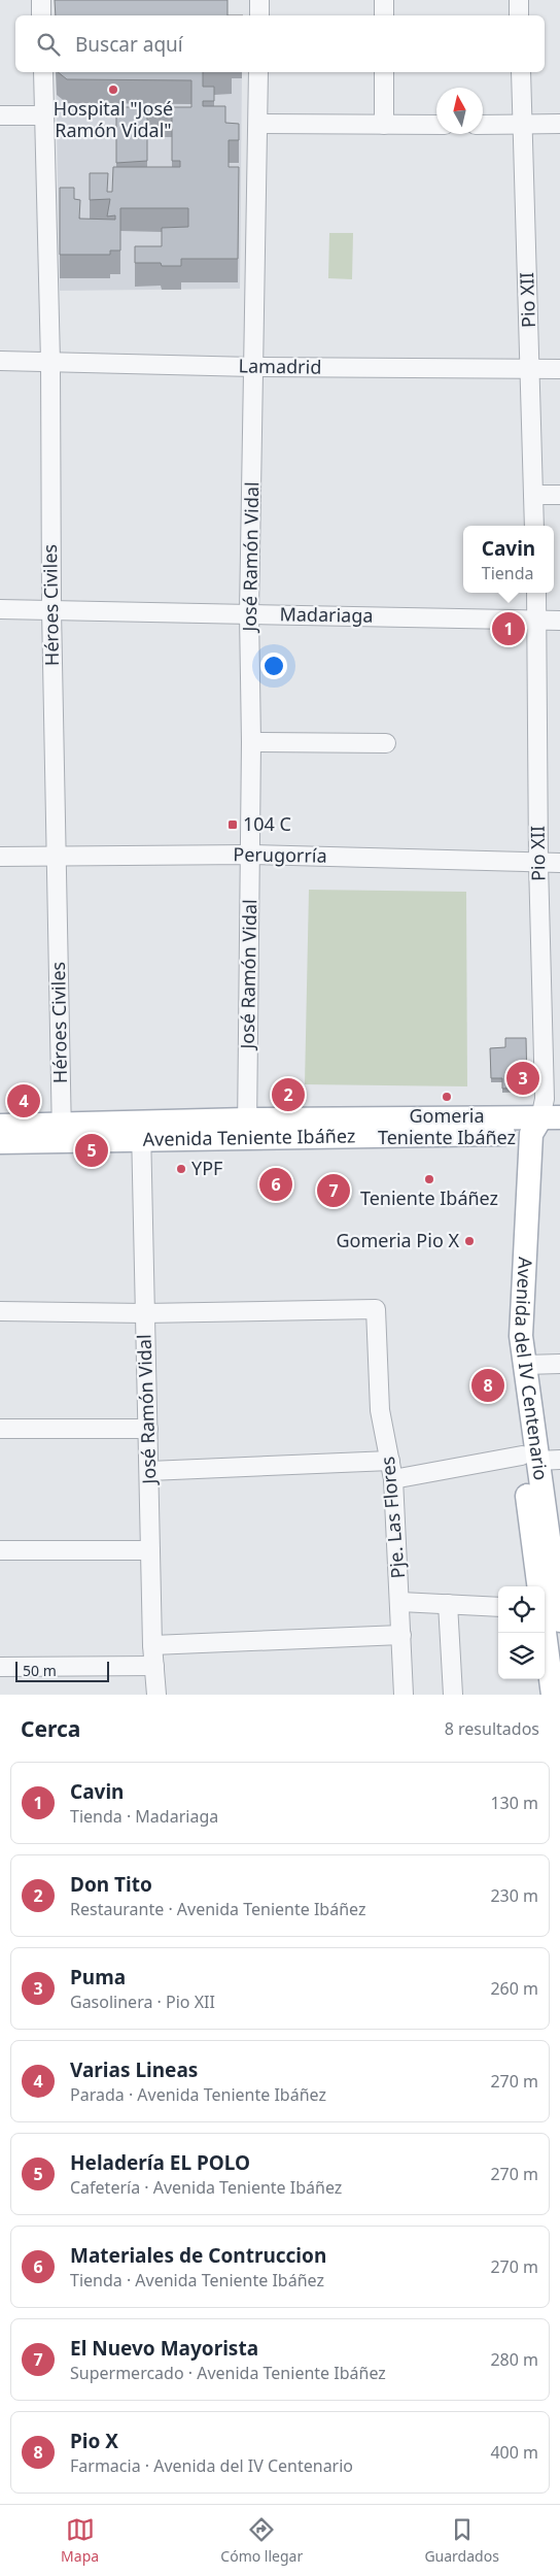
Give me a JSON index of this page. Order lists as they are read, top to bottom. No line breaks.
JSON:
{"streets":{"main road":["Avenida Teniente Ibáñez","Avenida del IV Centenario"],"street":["Pio XII","Lamadrid","José Ramón Vidal","Héroes Civiles","Madariaga","Perugorría","Pje. Las Flores"]},"crossings":[["Pio XII","Lamadrid"],["Pio XII","Madariaga"],["Pio XII","Perugorría"],["Pio XII","Avenida Teniente Ibáñez"],["Pio XII","Avenida del IV Centenario"],["Lamadrid","José Ramón Vidal"],["Lamadrid","Héroes Civiles"],["José Ramón Vidal","Madariaga"],["José Ramón Vidal","Perugorría"],["José Ramón Vidal","Avenida Teniente Ibáñez"],["José Ramón Vidal","Pje. Las Flores"],["Héroes Civiles","Madariaga"],["Héroes Civiles","Perugorría"],["Héroes Civiles","Avenida Teniente Ibáñez"],["Avenida Teniente Ibáñez","Avenida del IV Centenario"]],"places":{"other":["Hospital \"José Ramón Vidal\"","Gomeria Teniente Ibáñez","YPF","Teniente Ibáñez","Gomeria Pio X"],"transit":["104 C"]},"scale_bar":"50 m","north":"top","page":{"search":"Buscar aquí","popup":["Cavin","Tienda"],"pins":["1","3","2","4","5","6","7","8"],"scale":"50 m","heading":["Cerca","8 resultados"],"list":[{"mark":"1","name":"Cavin","note":"Tienda · Madariaga","value":"130 m"},{"mark":"2","name":"Don Tito","note":"Restaurante · Avenida Teniente Ibáñez","value":"230 m"},{"mark":"3","name":"Puma","note":"Gasolinera · Pio XII","value":"260 m"},{"mark":"4","name":"Varias Lineas","note":"Parada · Avenida Teniente Ibáñez","value":"270 m"},{"mark":"5","name":"Heladería EL POLO","note":"Cafetería · Avenida Teniente Ibáñez","value":"270 m"},{"mark":"6","name":"Materiales de Contruccion","note":"Tienda · Avenida Teniente Ibáñez","value":"270 m"},{"mark":"7","name":"El Nuevo Mayorista","note":"Supermercado · Avenida Teniente Ibáñez","value":"280 m"},{"mark":"8","name":"Pio X","note":"Farmacia · Avenida del IV Centenario","value":"400 m"}],"nav":["Mapa","Cómo llegar","Guardados"]}}
